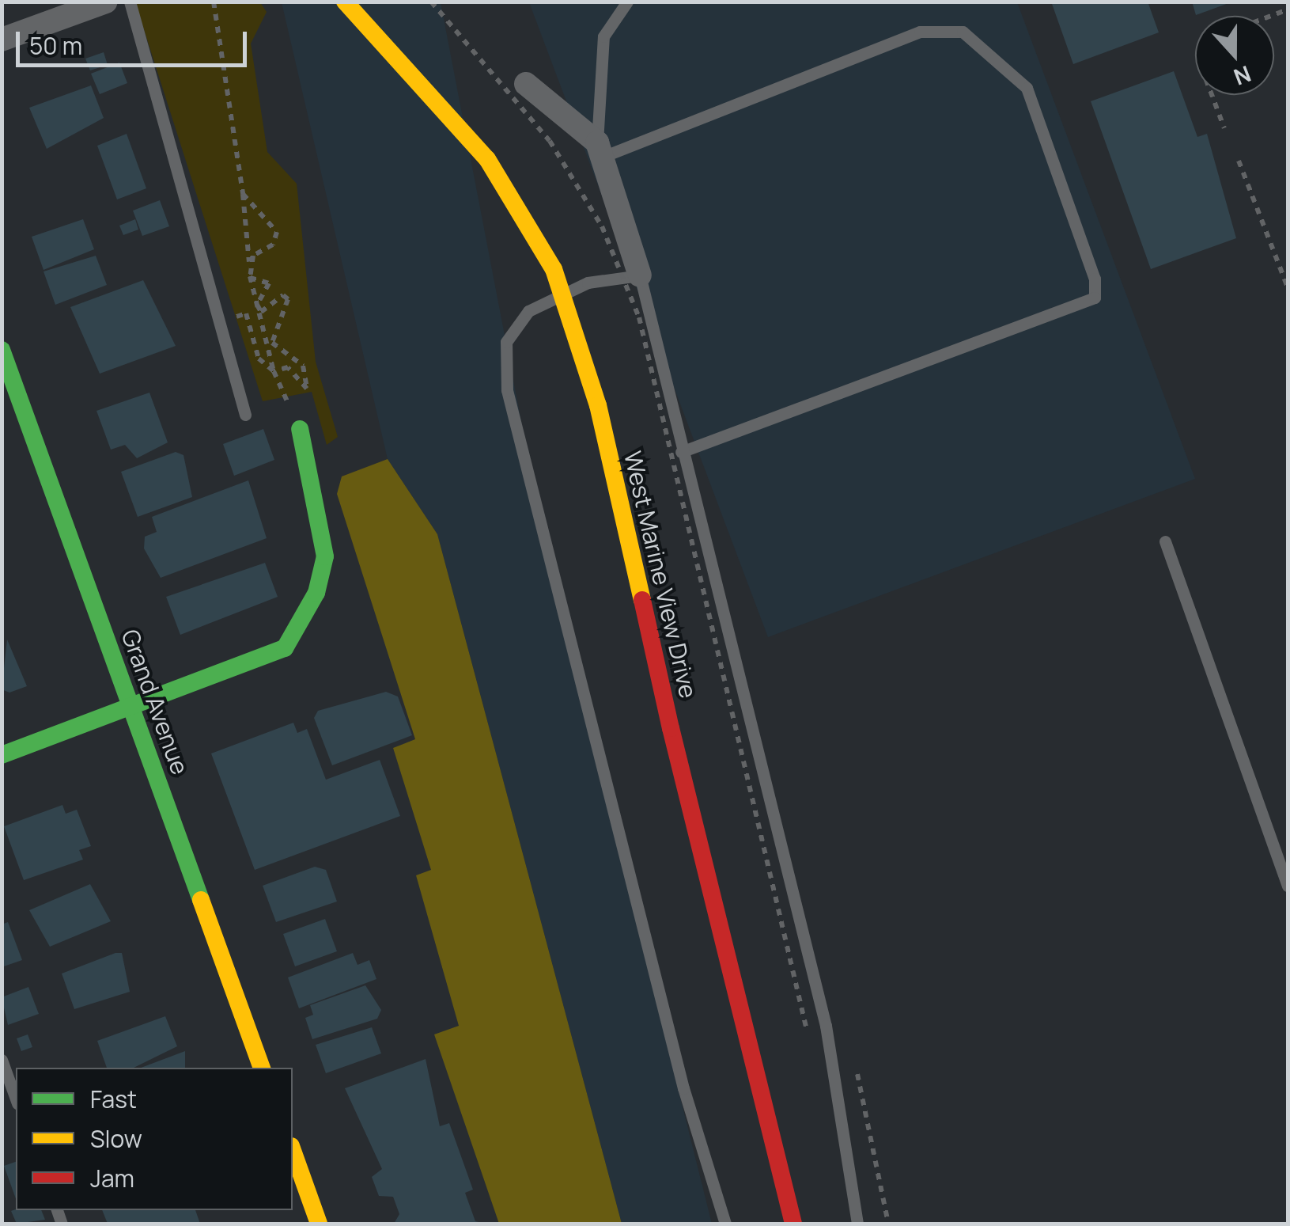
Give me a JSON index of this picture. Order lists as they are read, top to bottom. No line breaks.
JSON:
{"streets":{"street":["West Marine View Drive","Grand Avenue"]},"legend":["Fast","Slow","Jam"],"scale_bar":"50 m","north":"bottom"}
